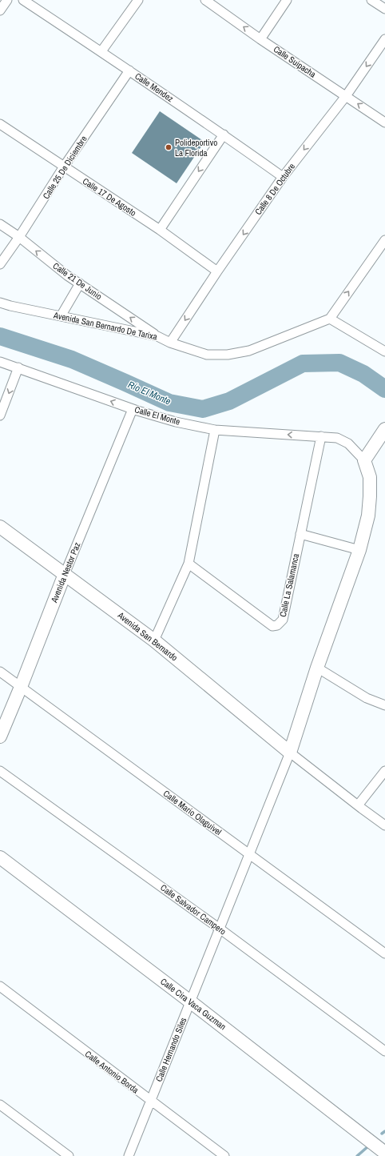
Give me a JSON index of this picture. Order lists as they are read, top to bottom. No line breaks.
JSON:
{"streets":{"street":["Calle Suipacha","Calle Mendez","Calle 25 De Diciembre","Calle 8 De Octubre","Calle 17 De Agosto","Calle 21 De Junio","Avenida San Bernardo De Tarixa","Calle El Monte","Avenida Nestor Paz","Calle La Salamanca","Avenida San Bernardo","Calle Mario Olaguivel","Calle Salvador Campero","Calle Cira Vaca Guzman","Calle Hernando Siles","Calle Antonio Borda"]},"crossings":[["Calle Suipacha","Calle 8 De Octubre"],["Calle Mendez","Calle 25 De Diciembre"],["Calle Mendez","Calle 8 De Octubre"],["Calle 25 De Diciembre","Calle 17 De Agosto"],["Calle 25 De Diciembre","Calle 21 De Junio"],["Calle 8 De Octubre","Calle 17 De Agosto"],["Calle 8 De Octubre","Avenida San Bernardo De Tarixa"],["Calle 21 De Junio","Avenida San Bernardo De Tarixa"],["Calle El Monte","Avenida Nestor Paz"],["Calle El Monte","Calle La Salamanca"],["Avenida Nestor Paz","Avenida San Bernardo"],["Avenida Nestor Paz","Calle Mario Olaguivel"],["Calle Mario Olaguivel","Calle Hernando Siles"],["Calle Salvador Campero","Calle Hernando Siles"],["Calle Cira Vaca Guzman","Calle Hernando Siles"],["Calle Hernando Siles","Calle Antonio Borda"]],"one_way":["Calle Suipacha","Calle 21 De Junio","Calle El Monte"],"water":["Río El Monte"],"places":["Polideportivo La Florida"]}
